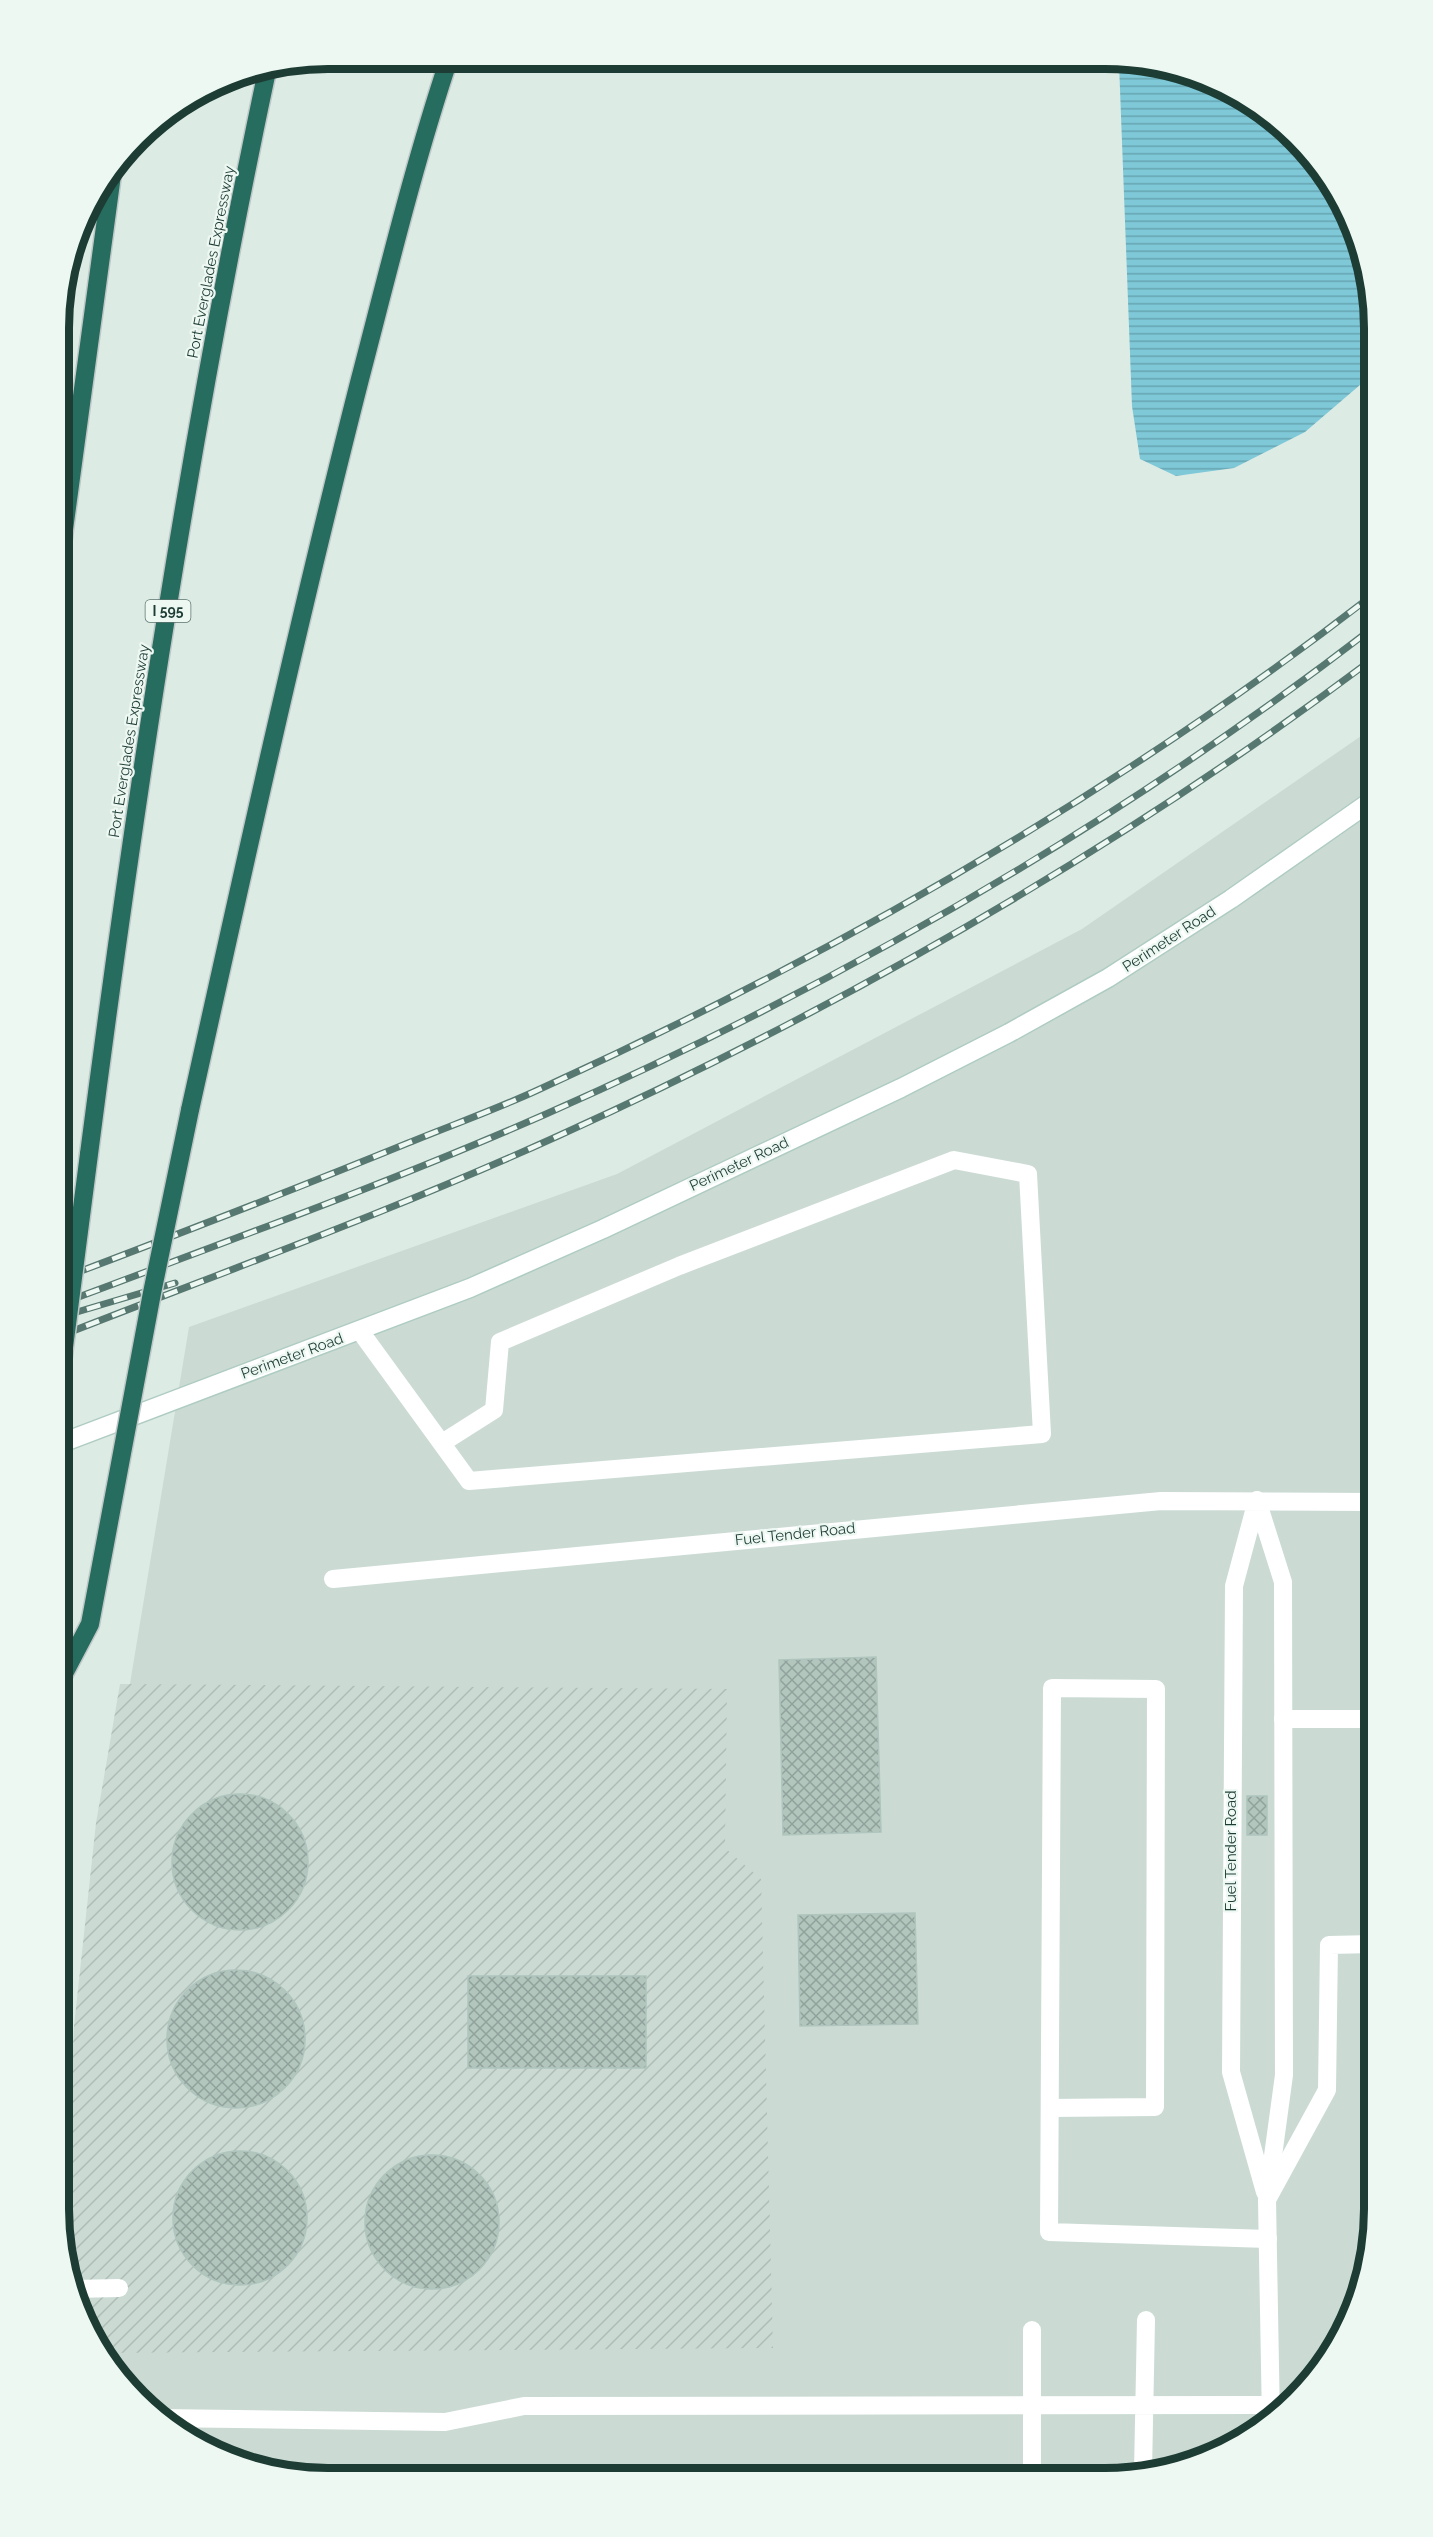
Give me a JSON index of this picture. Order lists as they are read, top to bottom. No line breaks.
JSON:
{"streets":{"highway":["Port Everglades Expressway","I 595"],"street":["Perimeter Road","Fuel Tender Road"]}}
